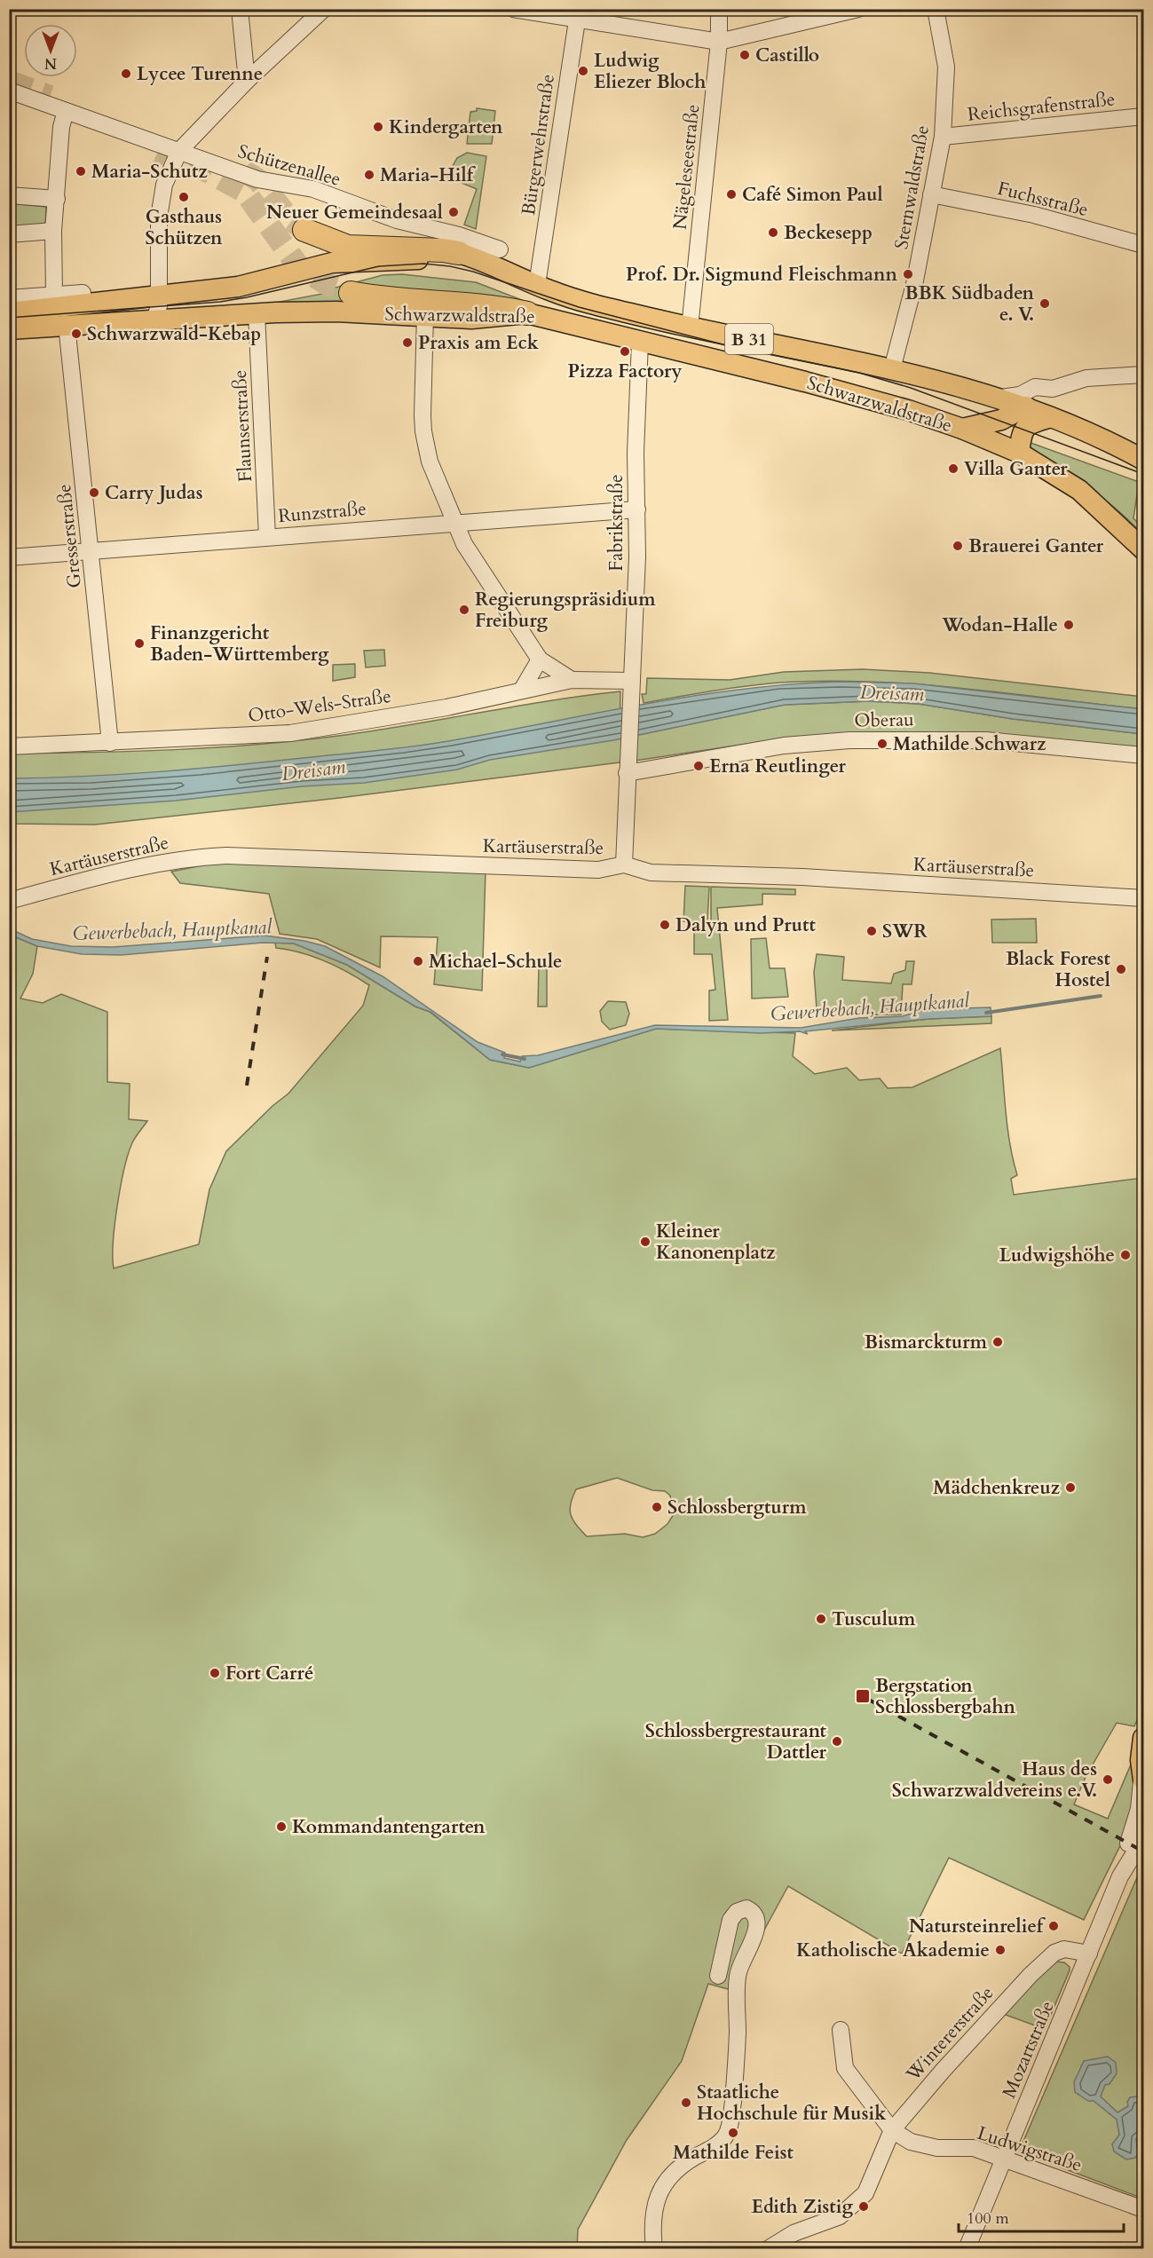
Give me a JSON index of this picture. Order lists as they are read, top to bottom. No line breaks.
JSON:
{"streets":{"highway":["B 31"],"main road":["Schwarzwaldstraße"],"street":["Reichsgrafenstraße","Bürgerwehrstraße","Schützenallee","Nägeleseestraße","Sternwaldstraße","Fuchsstraße","Flaunserstraße","Runzstraße","Fabrikstraße","Gresserstraße","Otto-Wels-Straße","Oberau","Kartäuserstraße","Wintererstraße","Mozartstraße","Ludwigstraße"]},"crossings":[["Reichsgrafenstraße","Sternwaldstraße"],["Bürgerwehrstraße","Schwarzwaldstraße"],["Nägeleseestraße","Schwarzwaldstraße"],["Sternwaldstraße","Fuchsstraße"],["Sternwaldstraße","Schwarzwaldstraße"],["Schwarzwaldstraße","B 31"],["Schwarzwaldstraße","Flaunserstraße"],["Schwarzwaldstraße","Fabrikstraße"],["Schwarzwaldstraße","Gresserstraße"],["Flaunserstraße","Runzstraße"],["Runzstraße","Fabrikstraße"],["Runzstraße","Gresserstraße"],["Fabrikstraße","Otto-Wels-Straße"],["Fabrikstraße","Oberau"],["Fabrikstraße","Kartäuserstraße"],["Gresserstraße","Otto-Wels-Straße"],["Wintererstraße","Mozartstraße"],["Wintererstraße","Ludwigstraße"],["Mozartstraße","Ludwigstraße"]],"water":["Dreisam","Gewerbebach, Hauptkanal"],"places":{"other":["Castillo","Ludwig Eliezer Bloch","Lycee Turenne","Kindergarten","Maria-Schutz","Maria-Hilf","Café Simon Paul","Gasthaus Schützen","Neuer Gemeindesaal","Beckesepp","Prof. Dr. Sigmund Fleischmann","BBK Südbaden e. V.","Schwarzwald-Kebap","Praxis am Eck","Pizza Factory","Villa Ganter","Carry Judas","Brauerei Ganter","Regierungspräsidium Freiburg","Wodan-Halle","Finanzgericht Baden-Württemberg","Mathilde Schwarz","Erna Reutlinger","Dalyn und Prutt","SWR","Michael-Schule","Black Forest Hostel","Kleiner Kanonenplatz","Ludwigshöhe","Bismarckturm","Mädchenkreuz","Schlossbergturm","Tusculum","Fort Carré","Schlossbergrestaurant Dattler","Haus des Schwarzwaldvereins e.V.","Kommandantengarten","Natursteinrelief","Katholische Akademie","Staatliche Hochschule für Musik","Mathilde Feist","Edith Zistig"],"transit":["Bergstation Schlossbergbahn"]},"scale_bar":"100 m","north":"bottom"}
